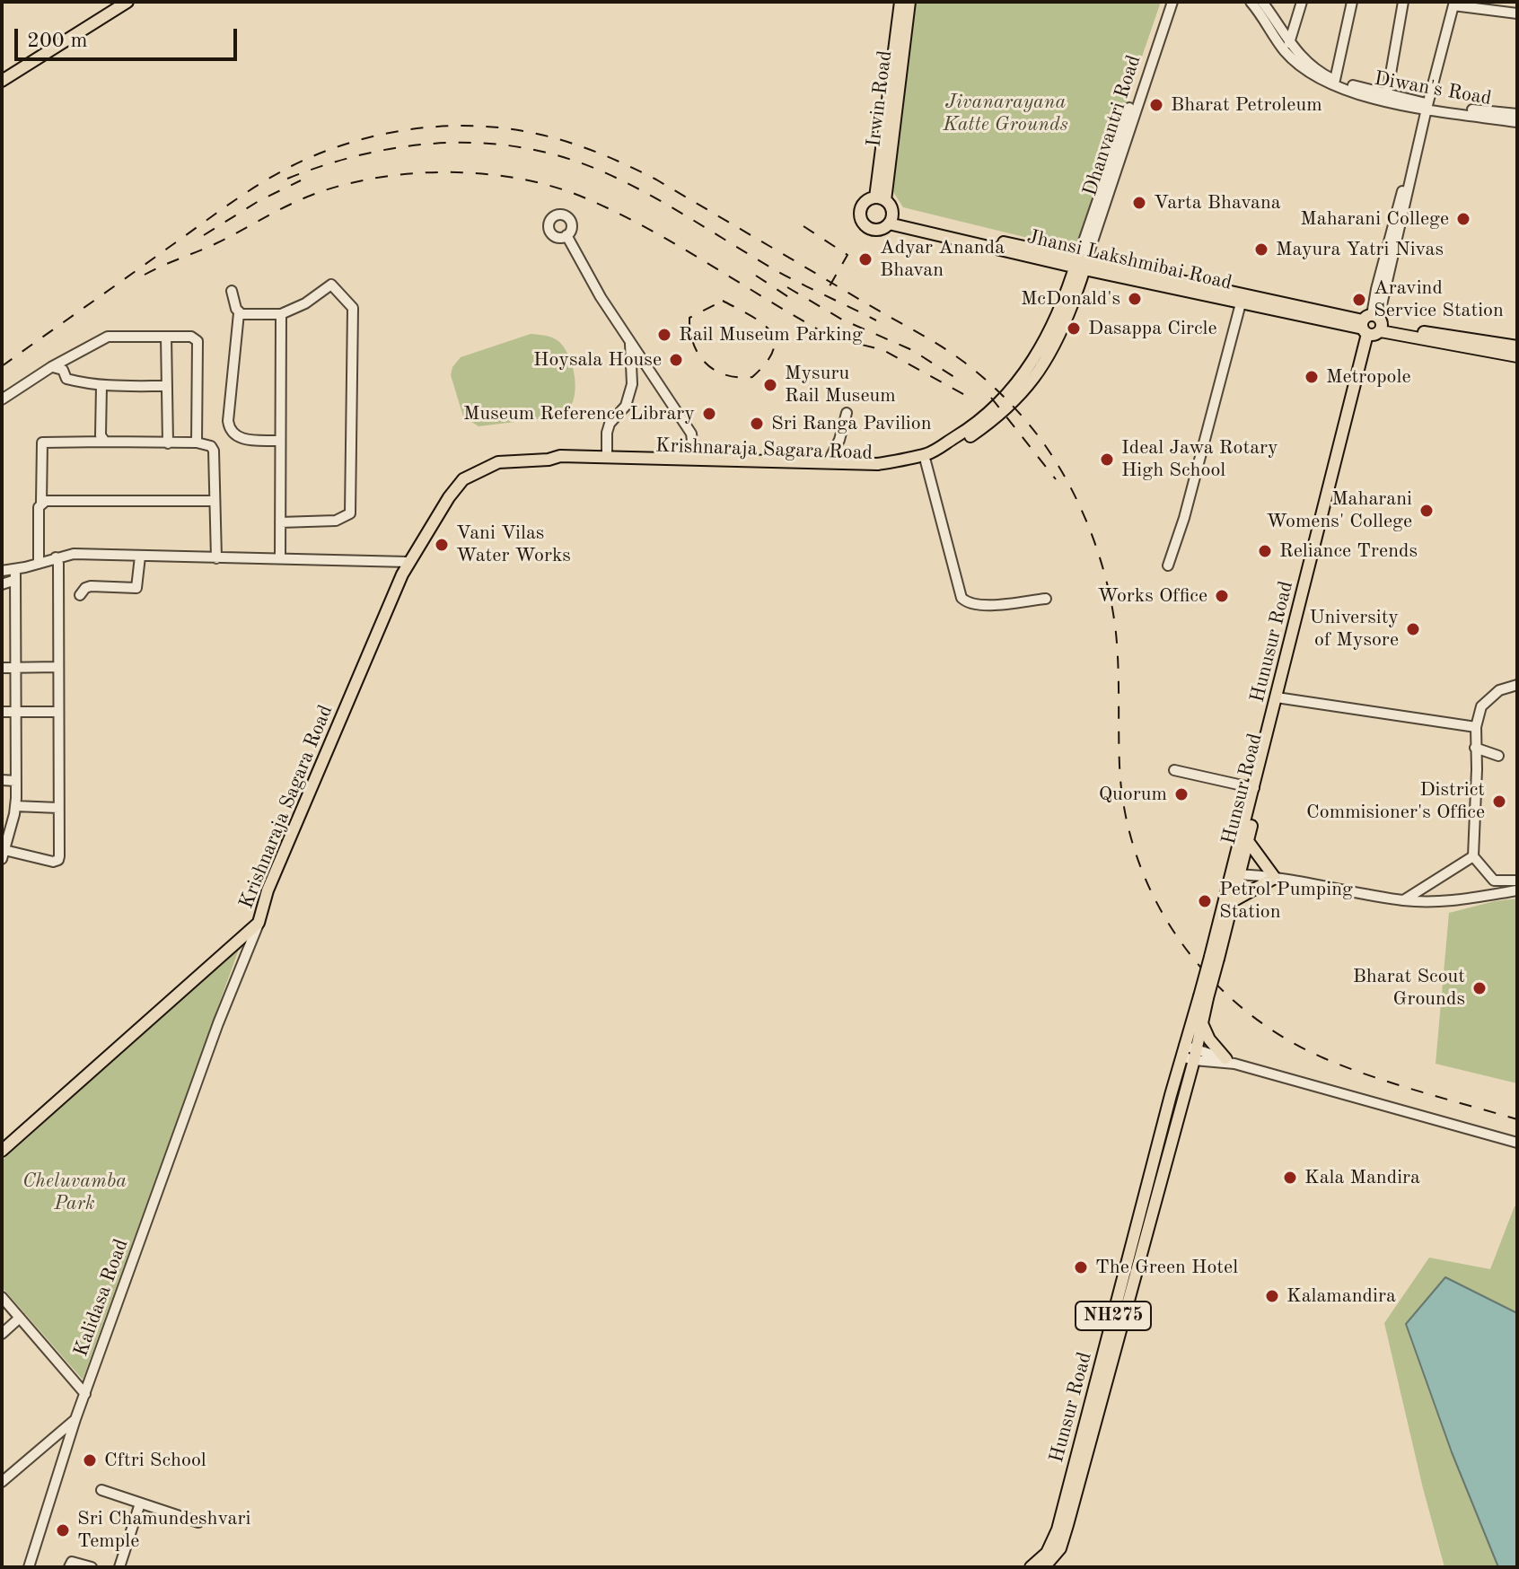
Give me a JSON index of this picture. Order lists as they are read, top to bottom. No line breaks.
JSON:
{"streets":{"main road":["Irwin Road","Jhansi Lakshmibai Road","Krishnaraja Sagara Road","Hunusur Road","Hunsur Road","NH275"],"street":["Diwan's Road","Dhanvantri Road","Kalidasa Road"]},"crossings":[["Irwin Road","Jhansi Lakshmibai Road"],["Dhanvantri Road","Jhansi Lakshmibai Road"],["Dhanvantri Road","Krishnaraja Sagara Road"],["Jhansi Lakshmibai Road","Krishnaraja Sagara Road"],["Jhansi Lakshmibai Road","Hunusur Road"],["Krishnaraja Sagara Road","Kalidasa Road"],["Hunusur Road","Hunsur Road"]],"parks":["Jivanarayana Katte Grounds","Cheluvamba Park"],"places":["Bharat Petroleum","Varta Bhavana","Maharani College","Mayura Yatri Nivas","Adyar Ananda Bhavan","McDonald's","Aravind Service Station","Dasappa Circle","Rail Museum Parking","Hoysala House","Metropole","Mysuru Rail Museum","Museum Reference Library","Sri Ranga Pavilion","Ideal Jawa Rotary High School","Maharani Womens' College","Vani Vilas Water Works","Reliance Trends","Works Office","University of Mysore","Quorum","District Commisioner's Office","Petrol Pumping Station","Bharat Scout Grounds","Kala Mandira","The Green Hotel","Kalamandira","Cftri School","Sri Chamundeshvari Temple"],"scale_bar":"200 m"}
